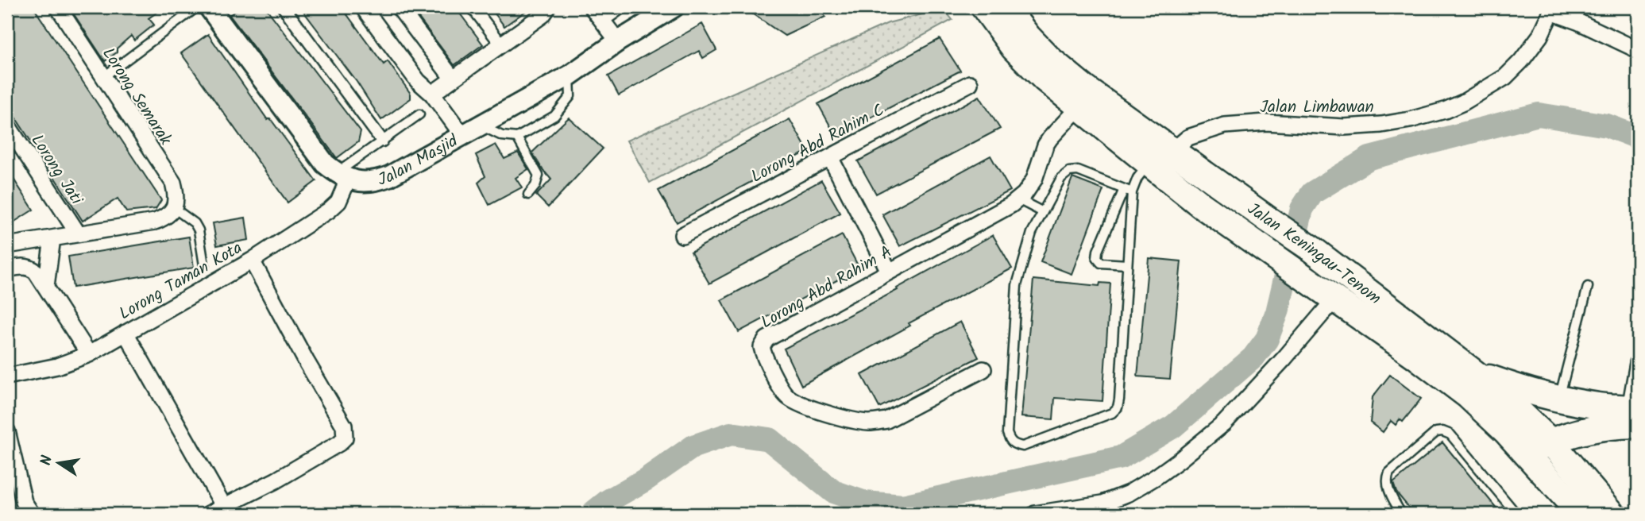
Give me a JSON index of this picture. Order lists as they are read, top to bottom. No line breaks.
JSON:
{"streets":{"main road":["Jalan Keningau-Tenom"],"street":["Lorong Semarak","Jalan Limbawan","Lorong Abd Rahim C","Jalan Masjid","Lorong Jati","Lorong Taman Kota","Lorong Abd Rahim A"]},"crossings":[["Jalan Limbawan","Jalan Keningau-Tenom"],["Jalan Masjid","Lorong Taman Kota"],["Jalan Keningau-Tenom","Lorong Abd Rahim A"]],"north":"left"}
